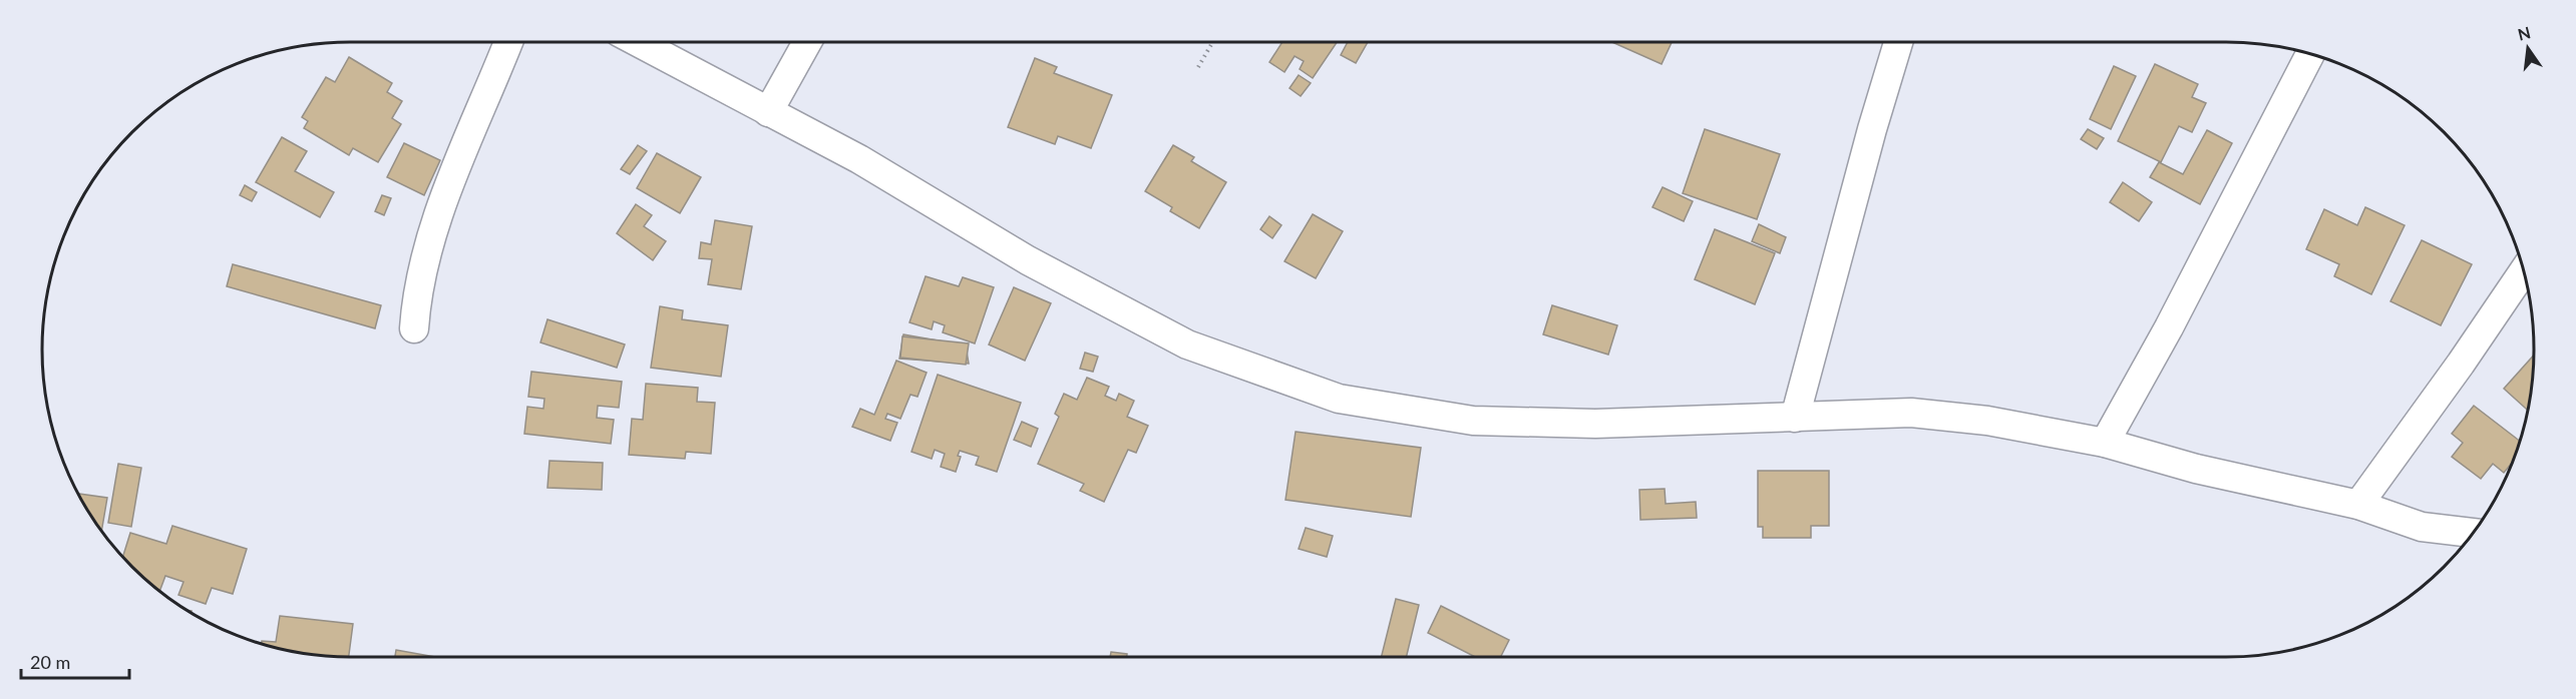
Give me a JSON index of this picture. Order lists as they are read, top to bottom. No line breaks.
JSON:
{"scale_bar":"20 m","north":"top"}
